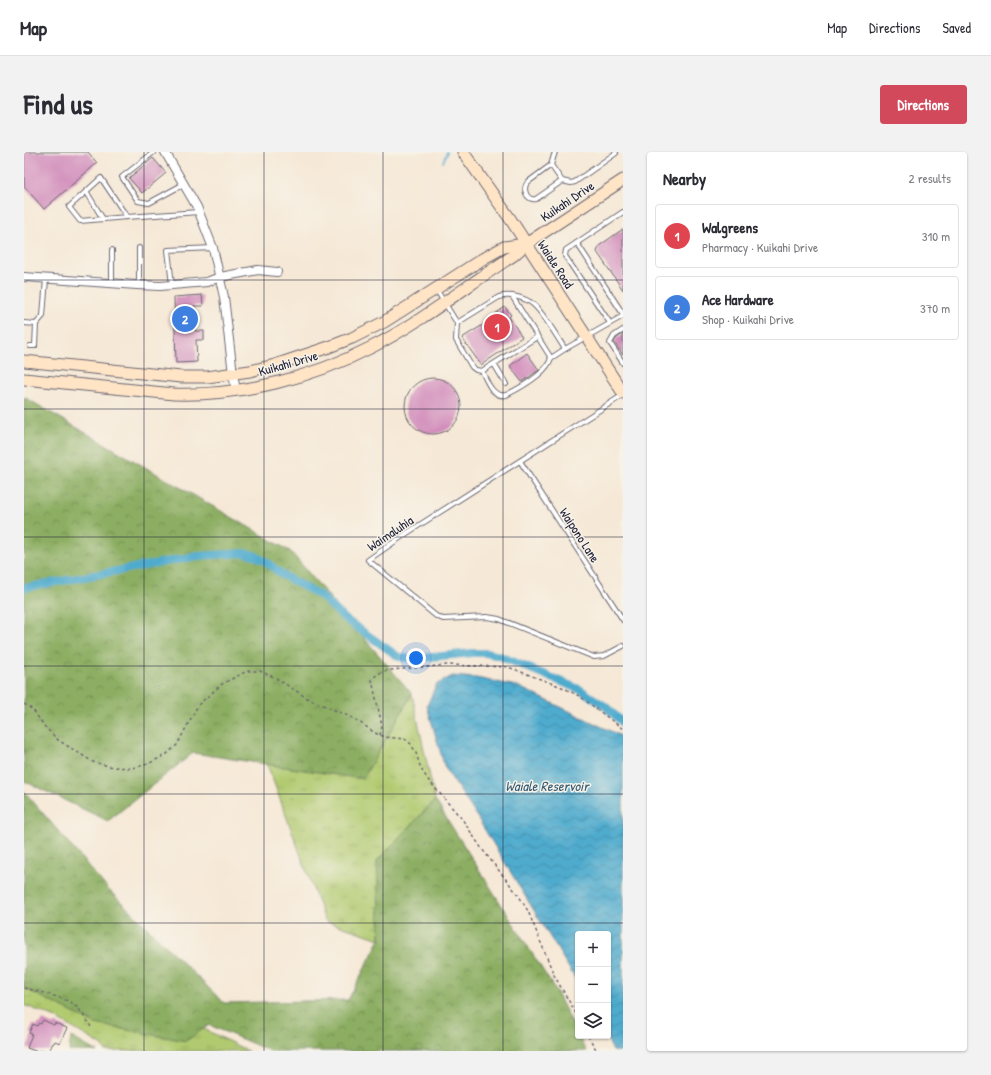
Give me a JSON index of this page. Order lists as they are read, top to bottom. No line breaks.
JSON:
{"streets":{"main road":["Kuikahi Drive","Waiale Road"],"lane":["Waimaluhia","Waipono Lane"]},"crossings":[["Kuikahi Drive","Waiale Road"],["Waiale Road","Waimaluhia"],["Waimaluhia","Waipono Lane"]],"water":["Waiale Reservoir"],"page":{"header":"Map","nav":["Map","Directions","Saved"],"title":"Find us","buttons":"Directions","heading":["Nearby","2 results"],"list":[{"mark":"1","name":"Walgreens","note":"Pharmacy · Kuikahi Drive","value":"310 m"},{"mark":"2","name":"Ace Hardware","note":"Shop · Kuikahi Drive","value":"370 m"}],"pins":["2","1"],"map_buttons":["+","−"]}}
